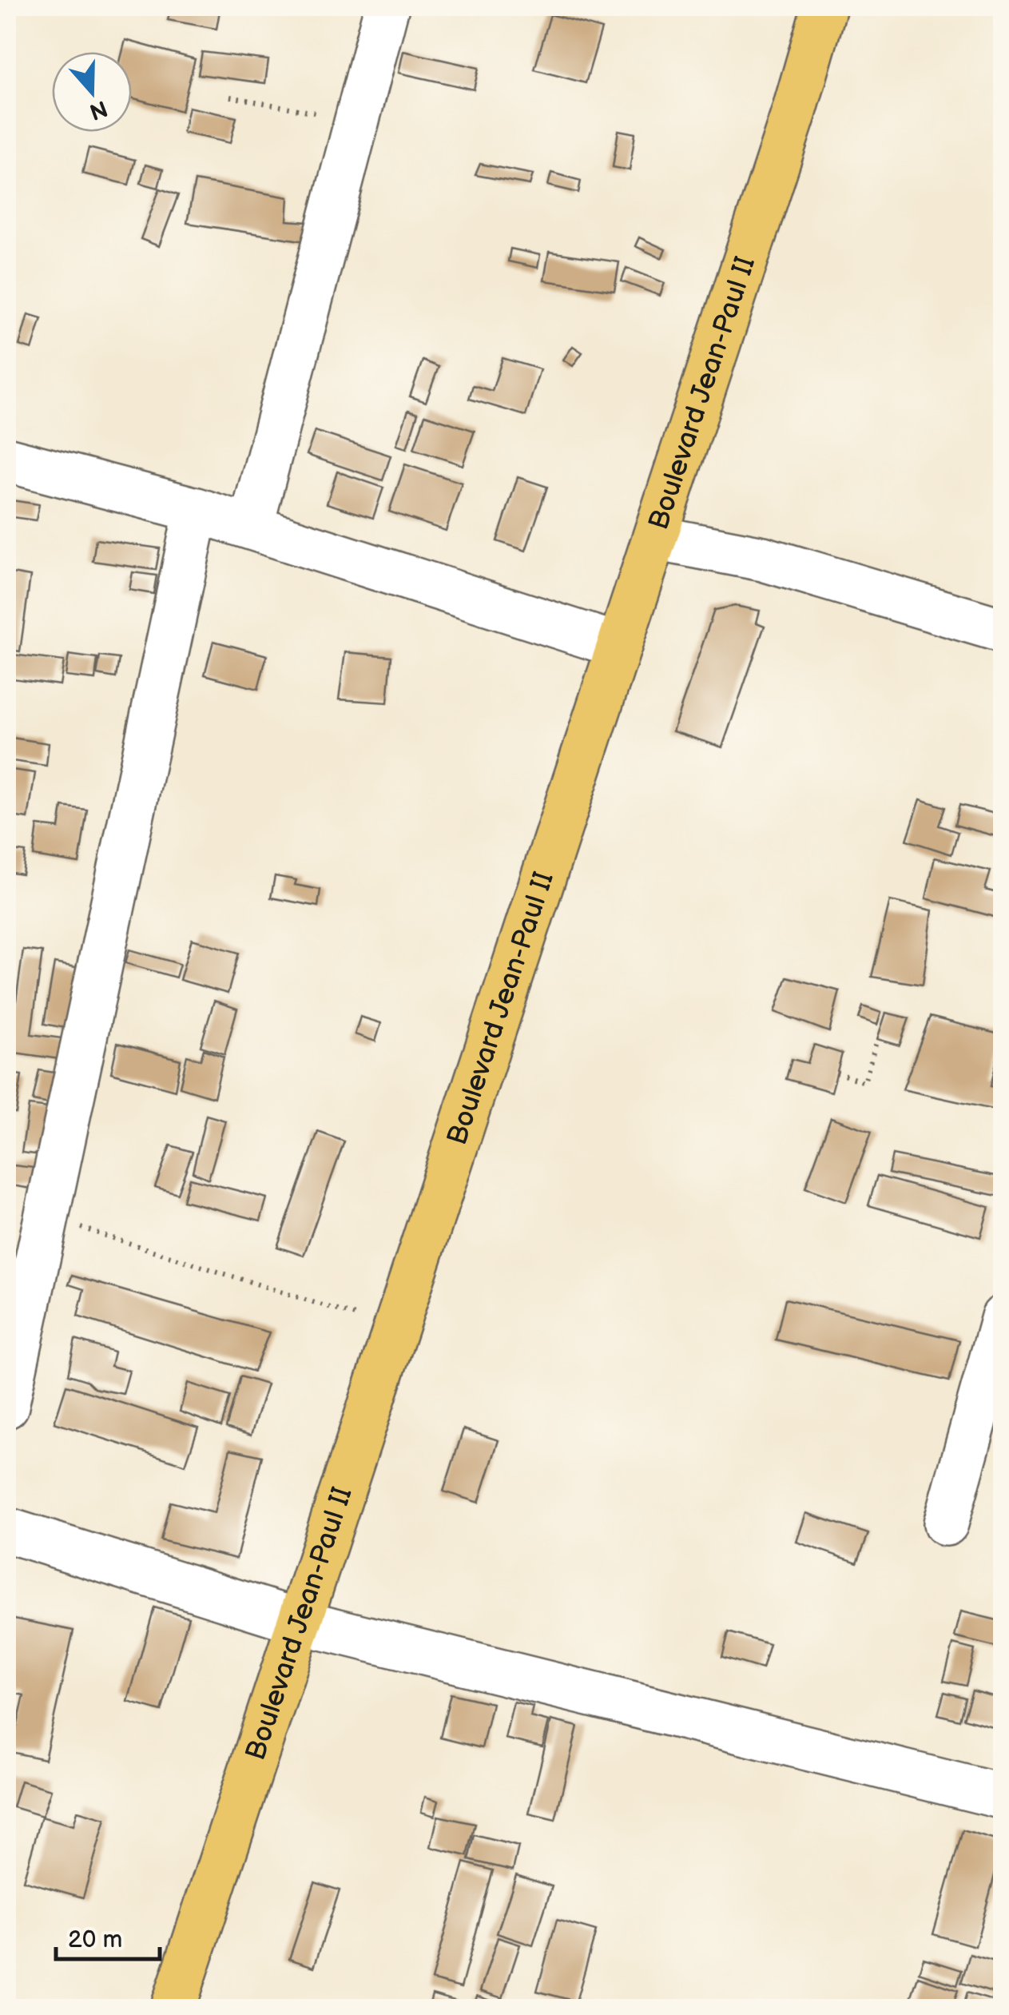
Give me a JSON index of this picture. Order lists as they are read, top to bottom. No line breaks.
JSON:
{"streets":{"main road":["Boulevard Jean-Paul II"]},"scale_bar":"20 m","north":"bottom"}
